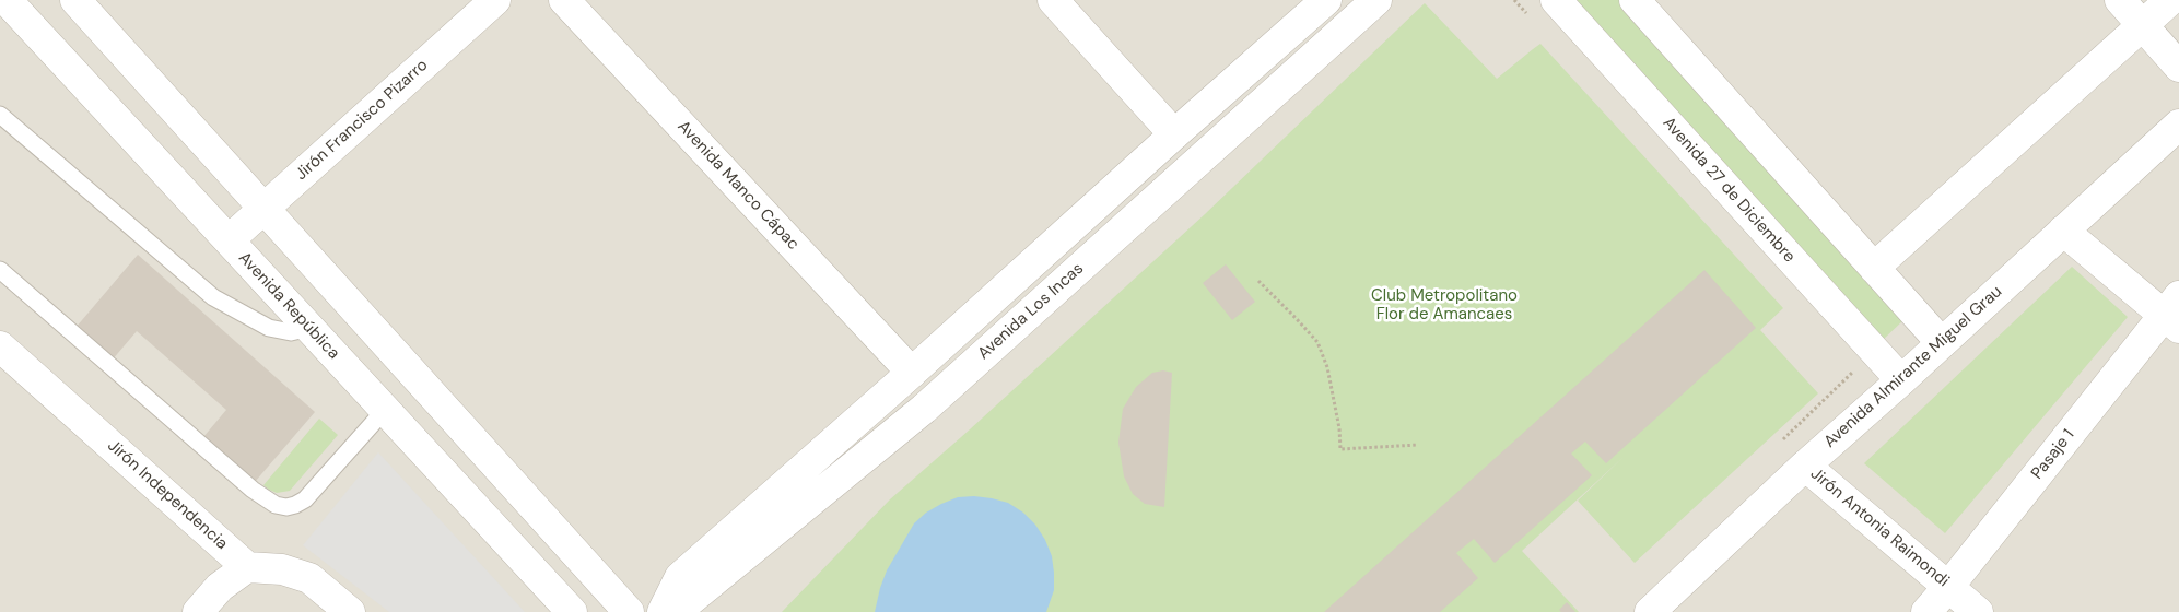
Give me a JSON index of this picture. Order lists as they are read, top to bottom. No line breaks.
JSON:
{"streets":{"street":["Jirón Francisco Pizarro","Avenida Manco Cápac","Avenida 27 de Diciembre","Avenida República","Avenida Los Incas","Avenida Almirante Miguel Grau","Pasaje 1","Jirón Independencia","Jirón Antonia Raimondi"]},"crossings":[["Jirón Francisco Pizarro","Avenida República"],["Avenida 27 de Diciembre","Avenida Almirante Miguel Grau"],["Avenida Almirante Miguel Grau","Jirón Antonia Raimondi"],["Pasaje 1","Jirón Antonia Raimondi"]],"parks":["Club Metropolitano Flor de Amancaes"]}
